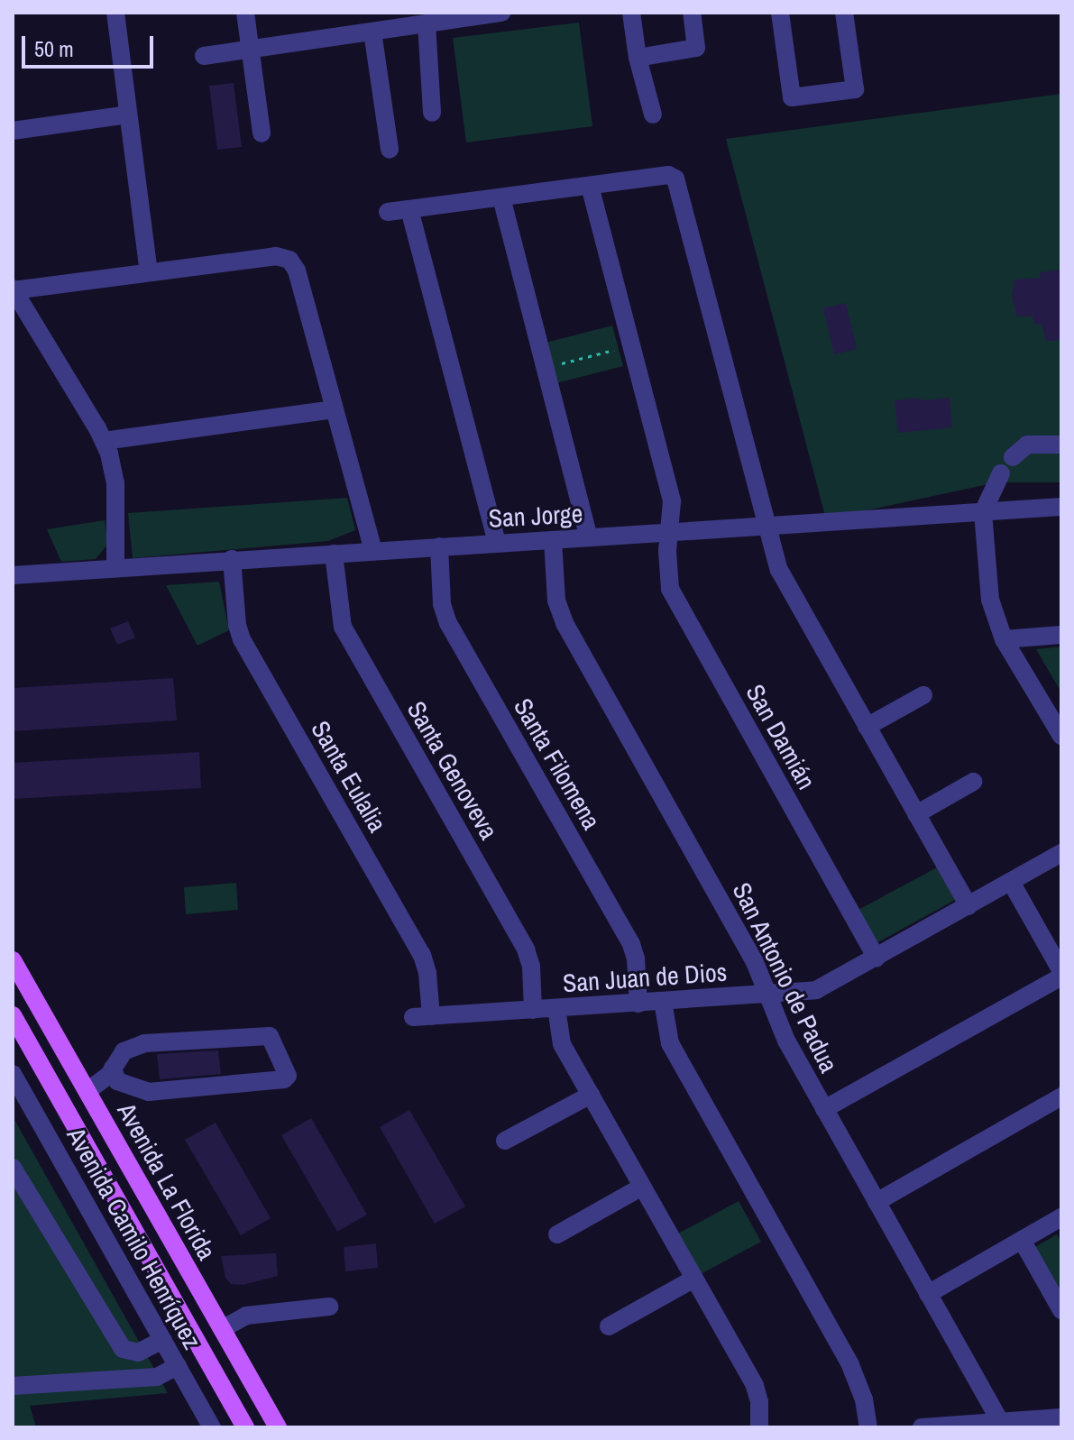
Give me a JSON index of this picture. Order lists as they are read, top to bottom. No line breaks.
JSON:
{"streets":{"main road":["Avenida La Florida","Avenida Camilo Henríquez"],"street":["San Jorge","San Damián","Santa Filomena","Santa Genoveva","Santa Eulalia","San Juan de Dios","San Antonio de Padua"]},"crossings":[["San Jorge","San Damián"],["San Jorge","Santa Filomena"],["San Jorge","Santa Genoveva"],["San Jorge","Santa Eulalia"],["San Jorge","San Antonio de Padua"],["San Damián","San Juan de Dios"],["Santa Filomena","San Juan de Dios"],["Santa Genoveva","San Juan de Dios"],["Santa Eulalia","San Juan de Dios"],["San Juan de Dios","San Antonio de Padua"]],"scale_bar":"50 m"}
